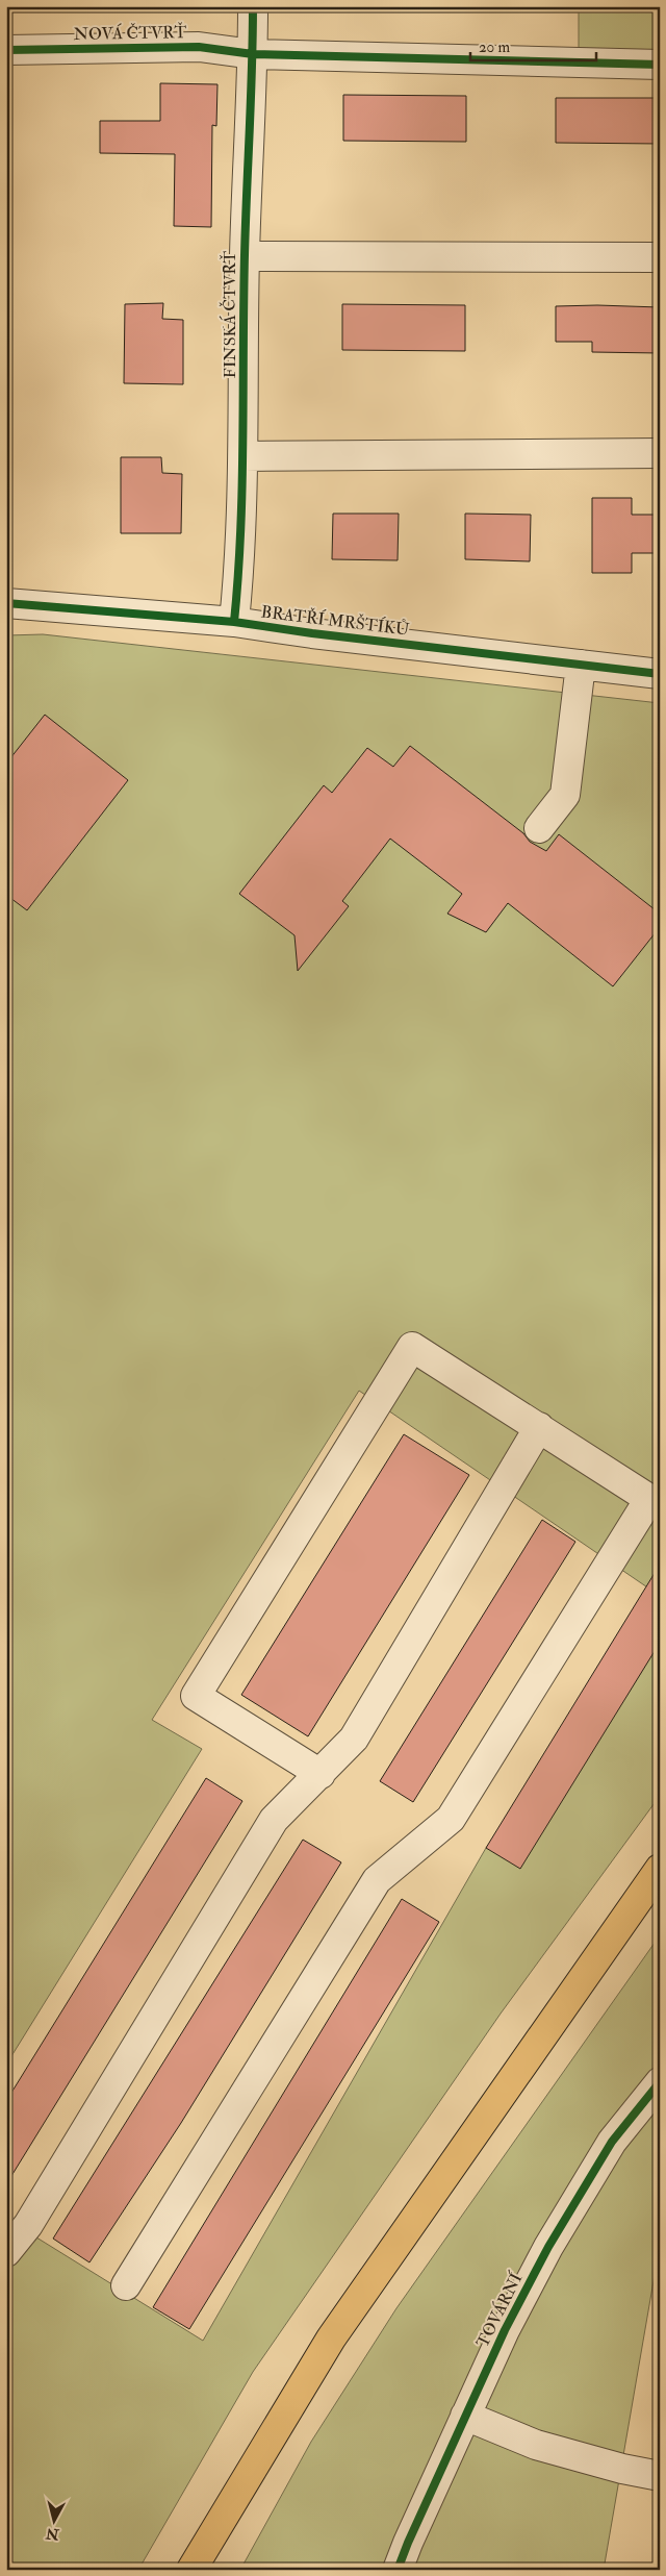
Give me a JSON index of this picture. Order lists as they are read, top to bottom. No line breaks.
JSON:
{"streets":{"street":["NOVÁ ČTVRŤ","FINSKÁ ČTVRŤ","BRATŘÍ MRŠTÍKŮ","TOVÁRNÍ"]},"crossings":[["NOVÁ ČTVRŤ","FINSKÁ ČTVRŤ"],["FINSKÁ ČTVRŤ","BRATŘÍ MRŠTÍKŮ"]],"scale_bar":"20 m","north":"bottom"}
